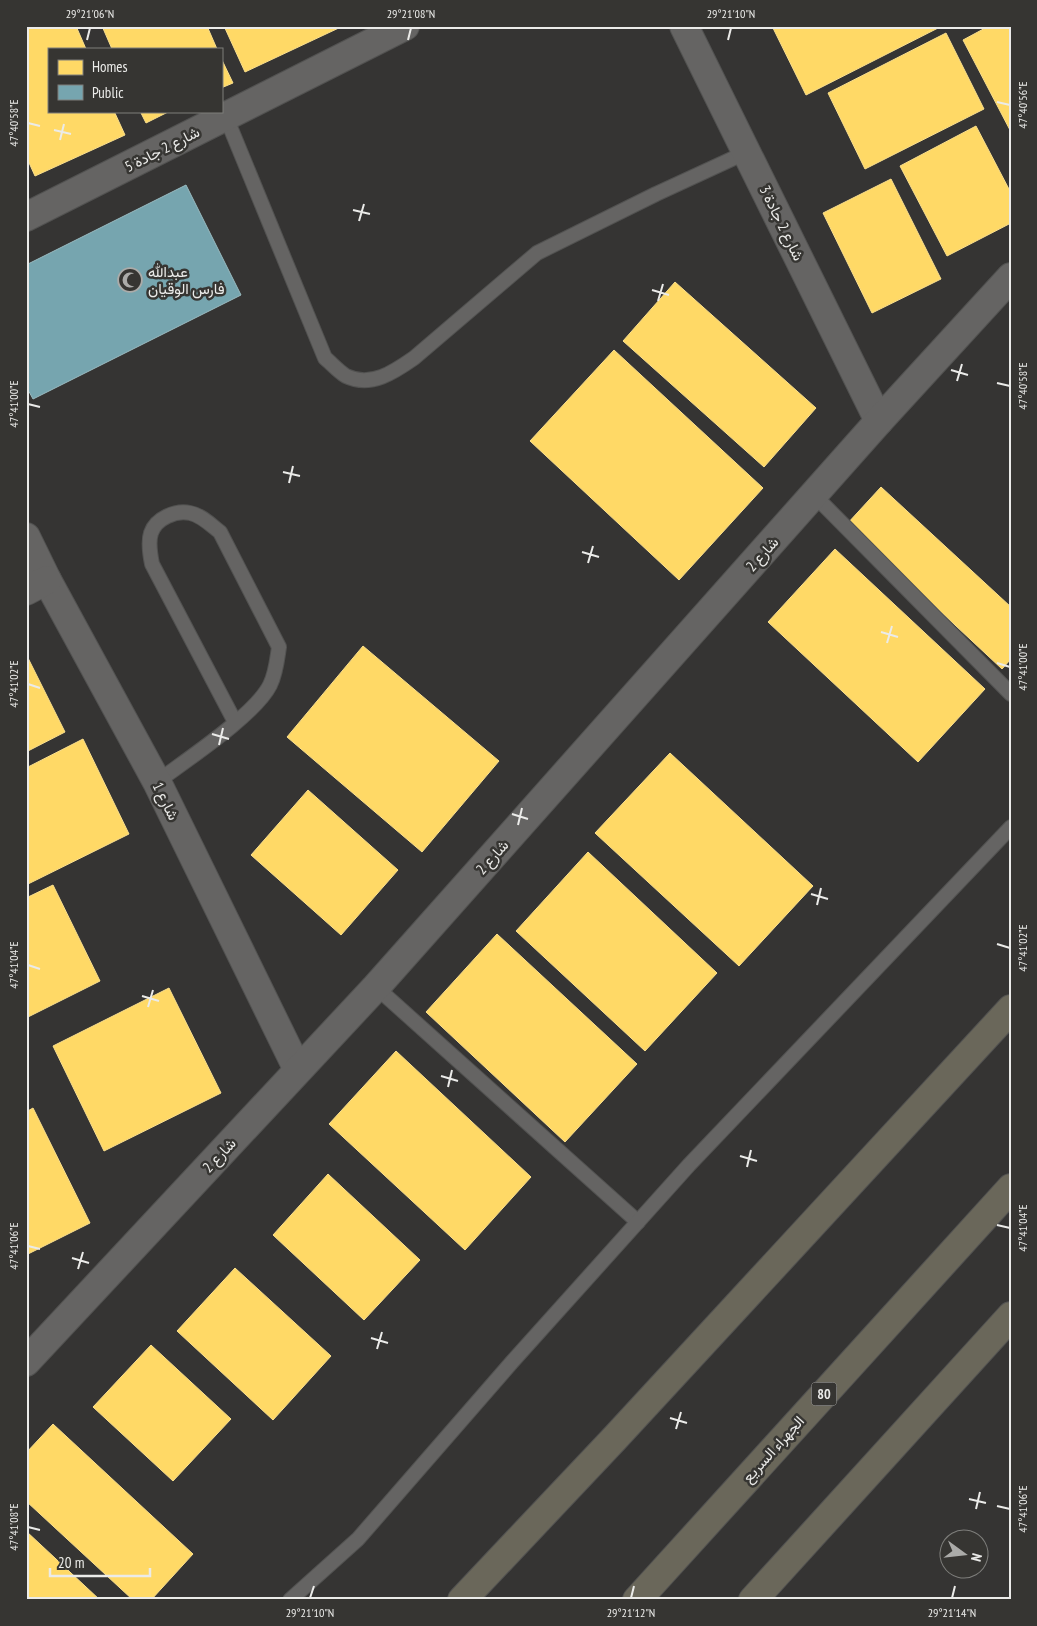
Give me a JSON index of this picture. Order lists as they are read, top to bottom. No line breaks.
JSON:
{"streets":{"highway":["80","الجهراء السريع"],"street":["شارع 2 جادة 5","شارع 2 جادة 3","شارع 2","شارع 1"]},"crossings":[["شارع 2 جادة 3","شارع 2"],["شارع 2","شارع 1"]],"places":{"mosque":["عبدالله فارس الوقيان"]},"legend":["Homes","Public"],"scale_bar":"20 m","north":"right","coordinates":["29°21'06\"N","29°21'08\"N","29°21'10\"N","47°40'56\"E","47°40'58\"E","47°41'00\"E","47°41'02\"E","47°41'04\"E","47°41'06\"E","47°41'08\"E","29°21'12\"N","29°21'14\"N"]}
